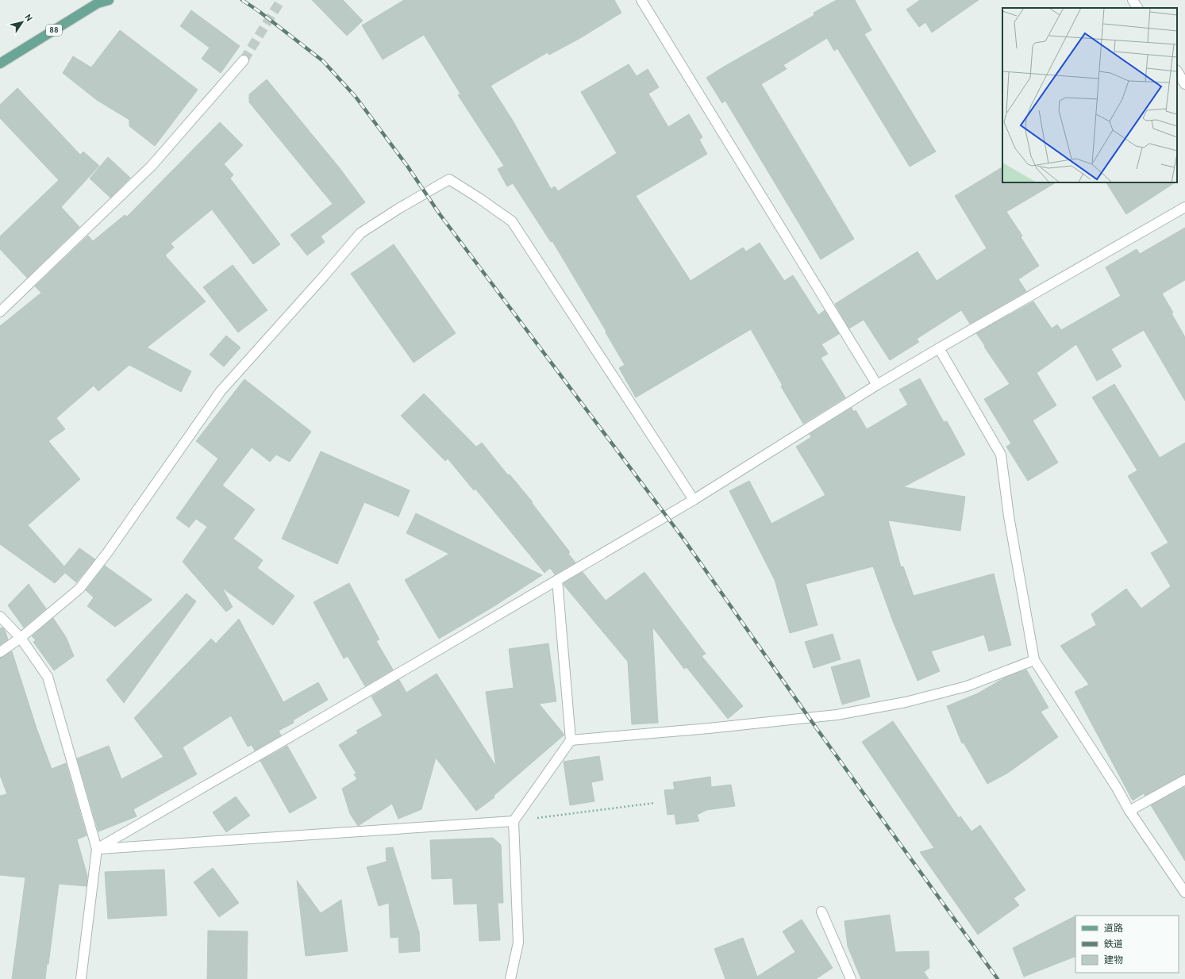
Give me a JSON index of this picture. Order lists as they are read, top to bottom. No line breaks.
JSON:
{"streets":{"main road":["88"]},"legend":["道路","鉄道","建物"],"north":"top right"}
